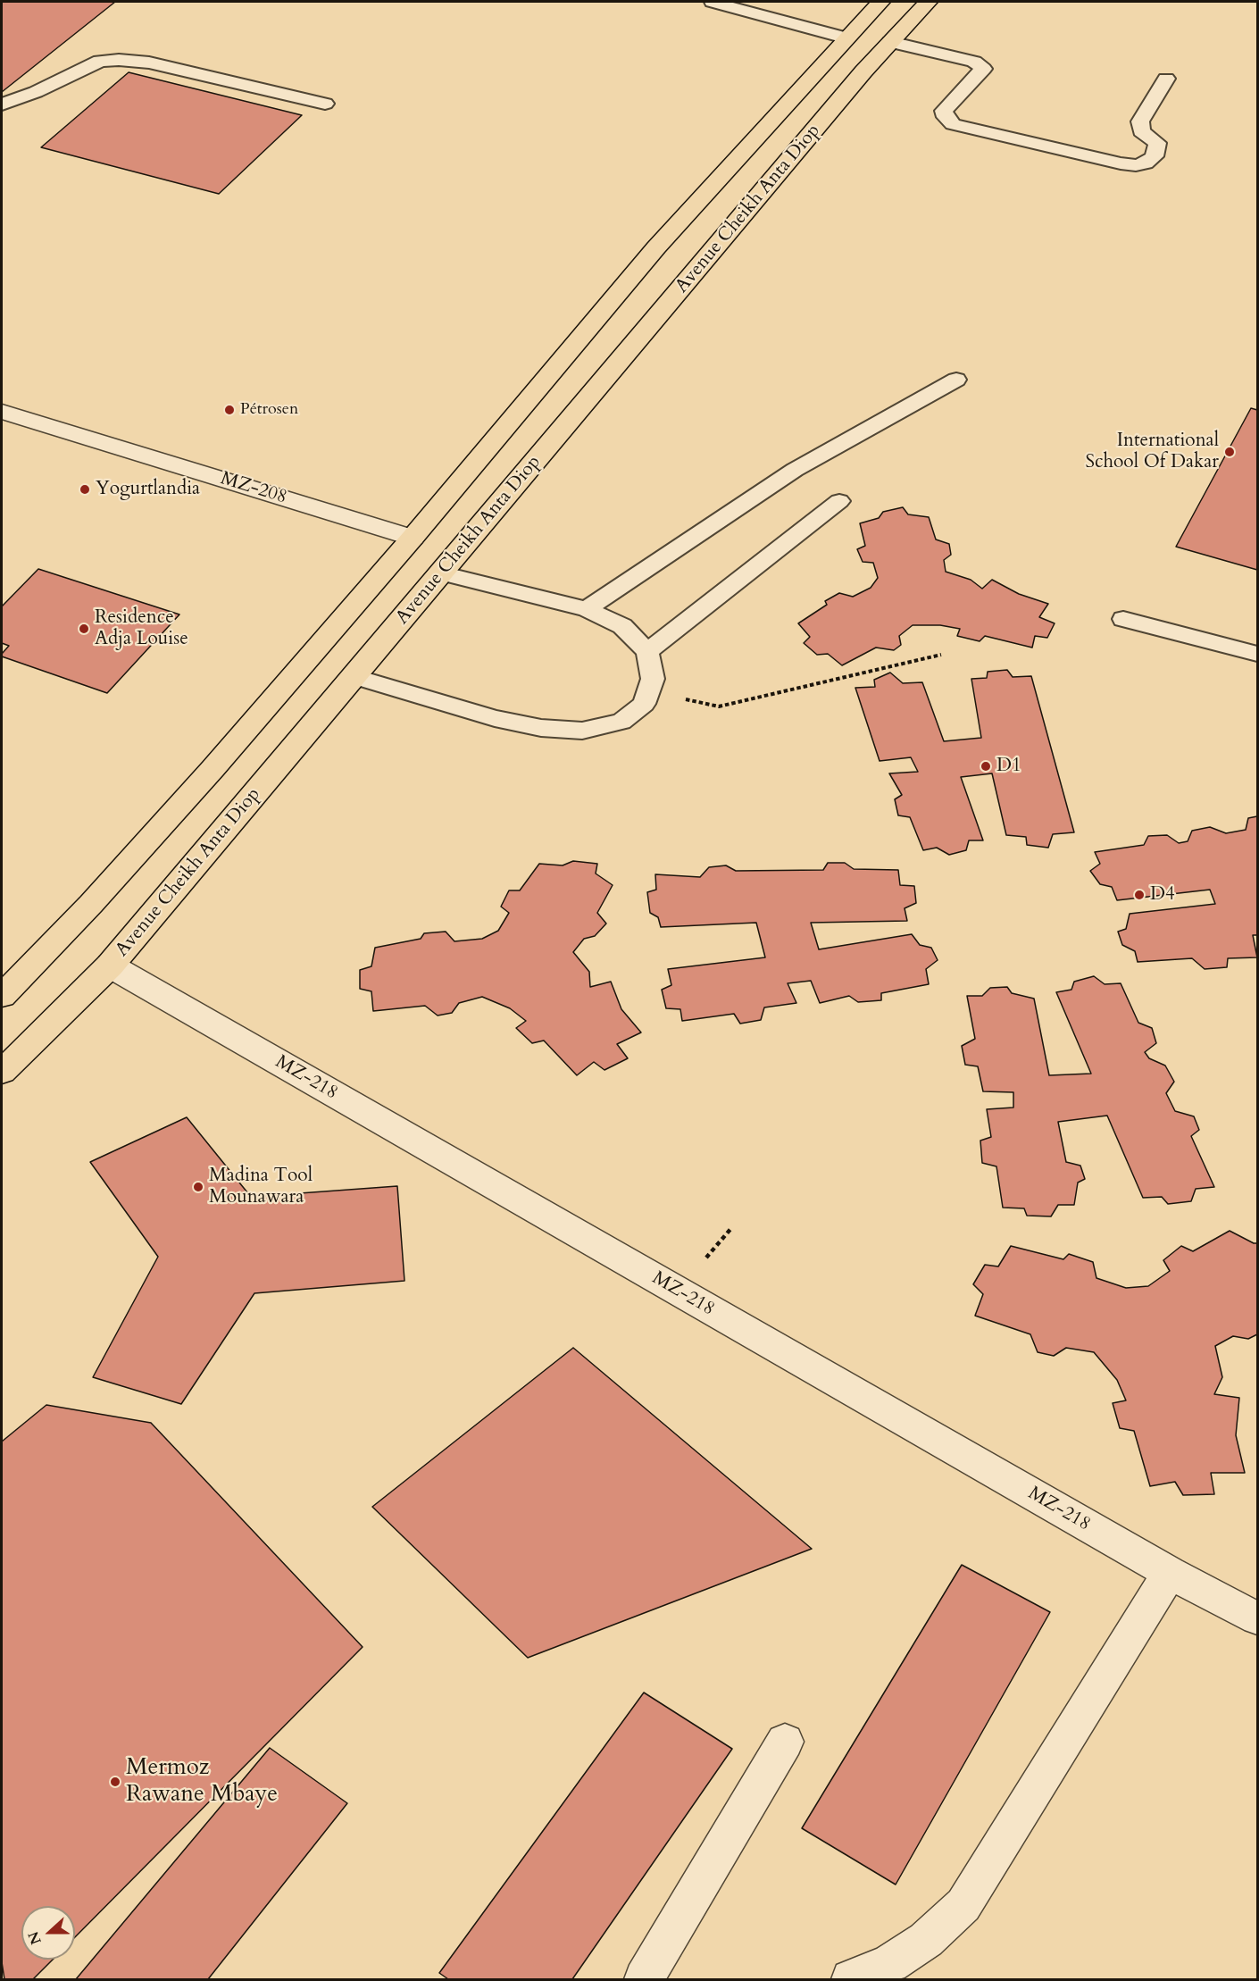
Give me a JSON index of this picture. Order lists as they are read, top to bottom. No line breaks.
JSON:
{"streets":{"main road":["Avenue Cheikh Anta Diop"],"street":["MZ-208","MZ-218"]},"crossings":[["Avenue Cheikh Anta Diop","MZ-208"],["Avenue Cheikh Anta Diop","MZ-218"]],"places":["Pétrosen","International School Of Dakar","Yogurtlandia","Residence Adja Louise","D1","D4","Madina Tool Mounawara","Mermoz Rawane Mbaye"],"north":"left"}
